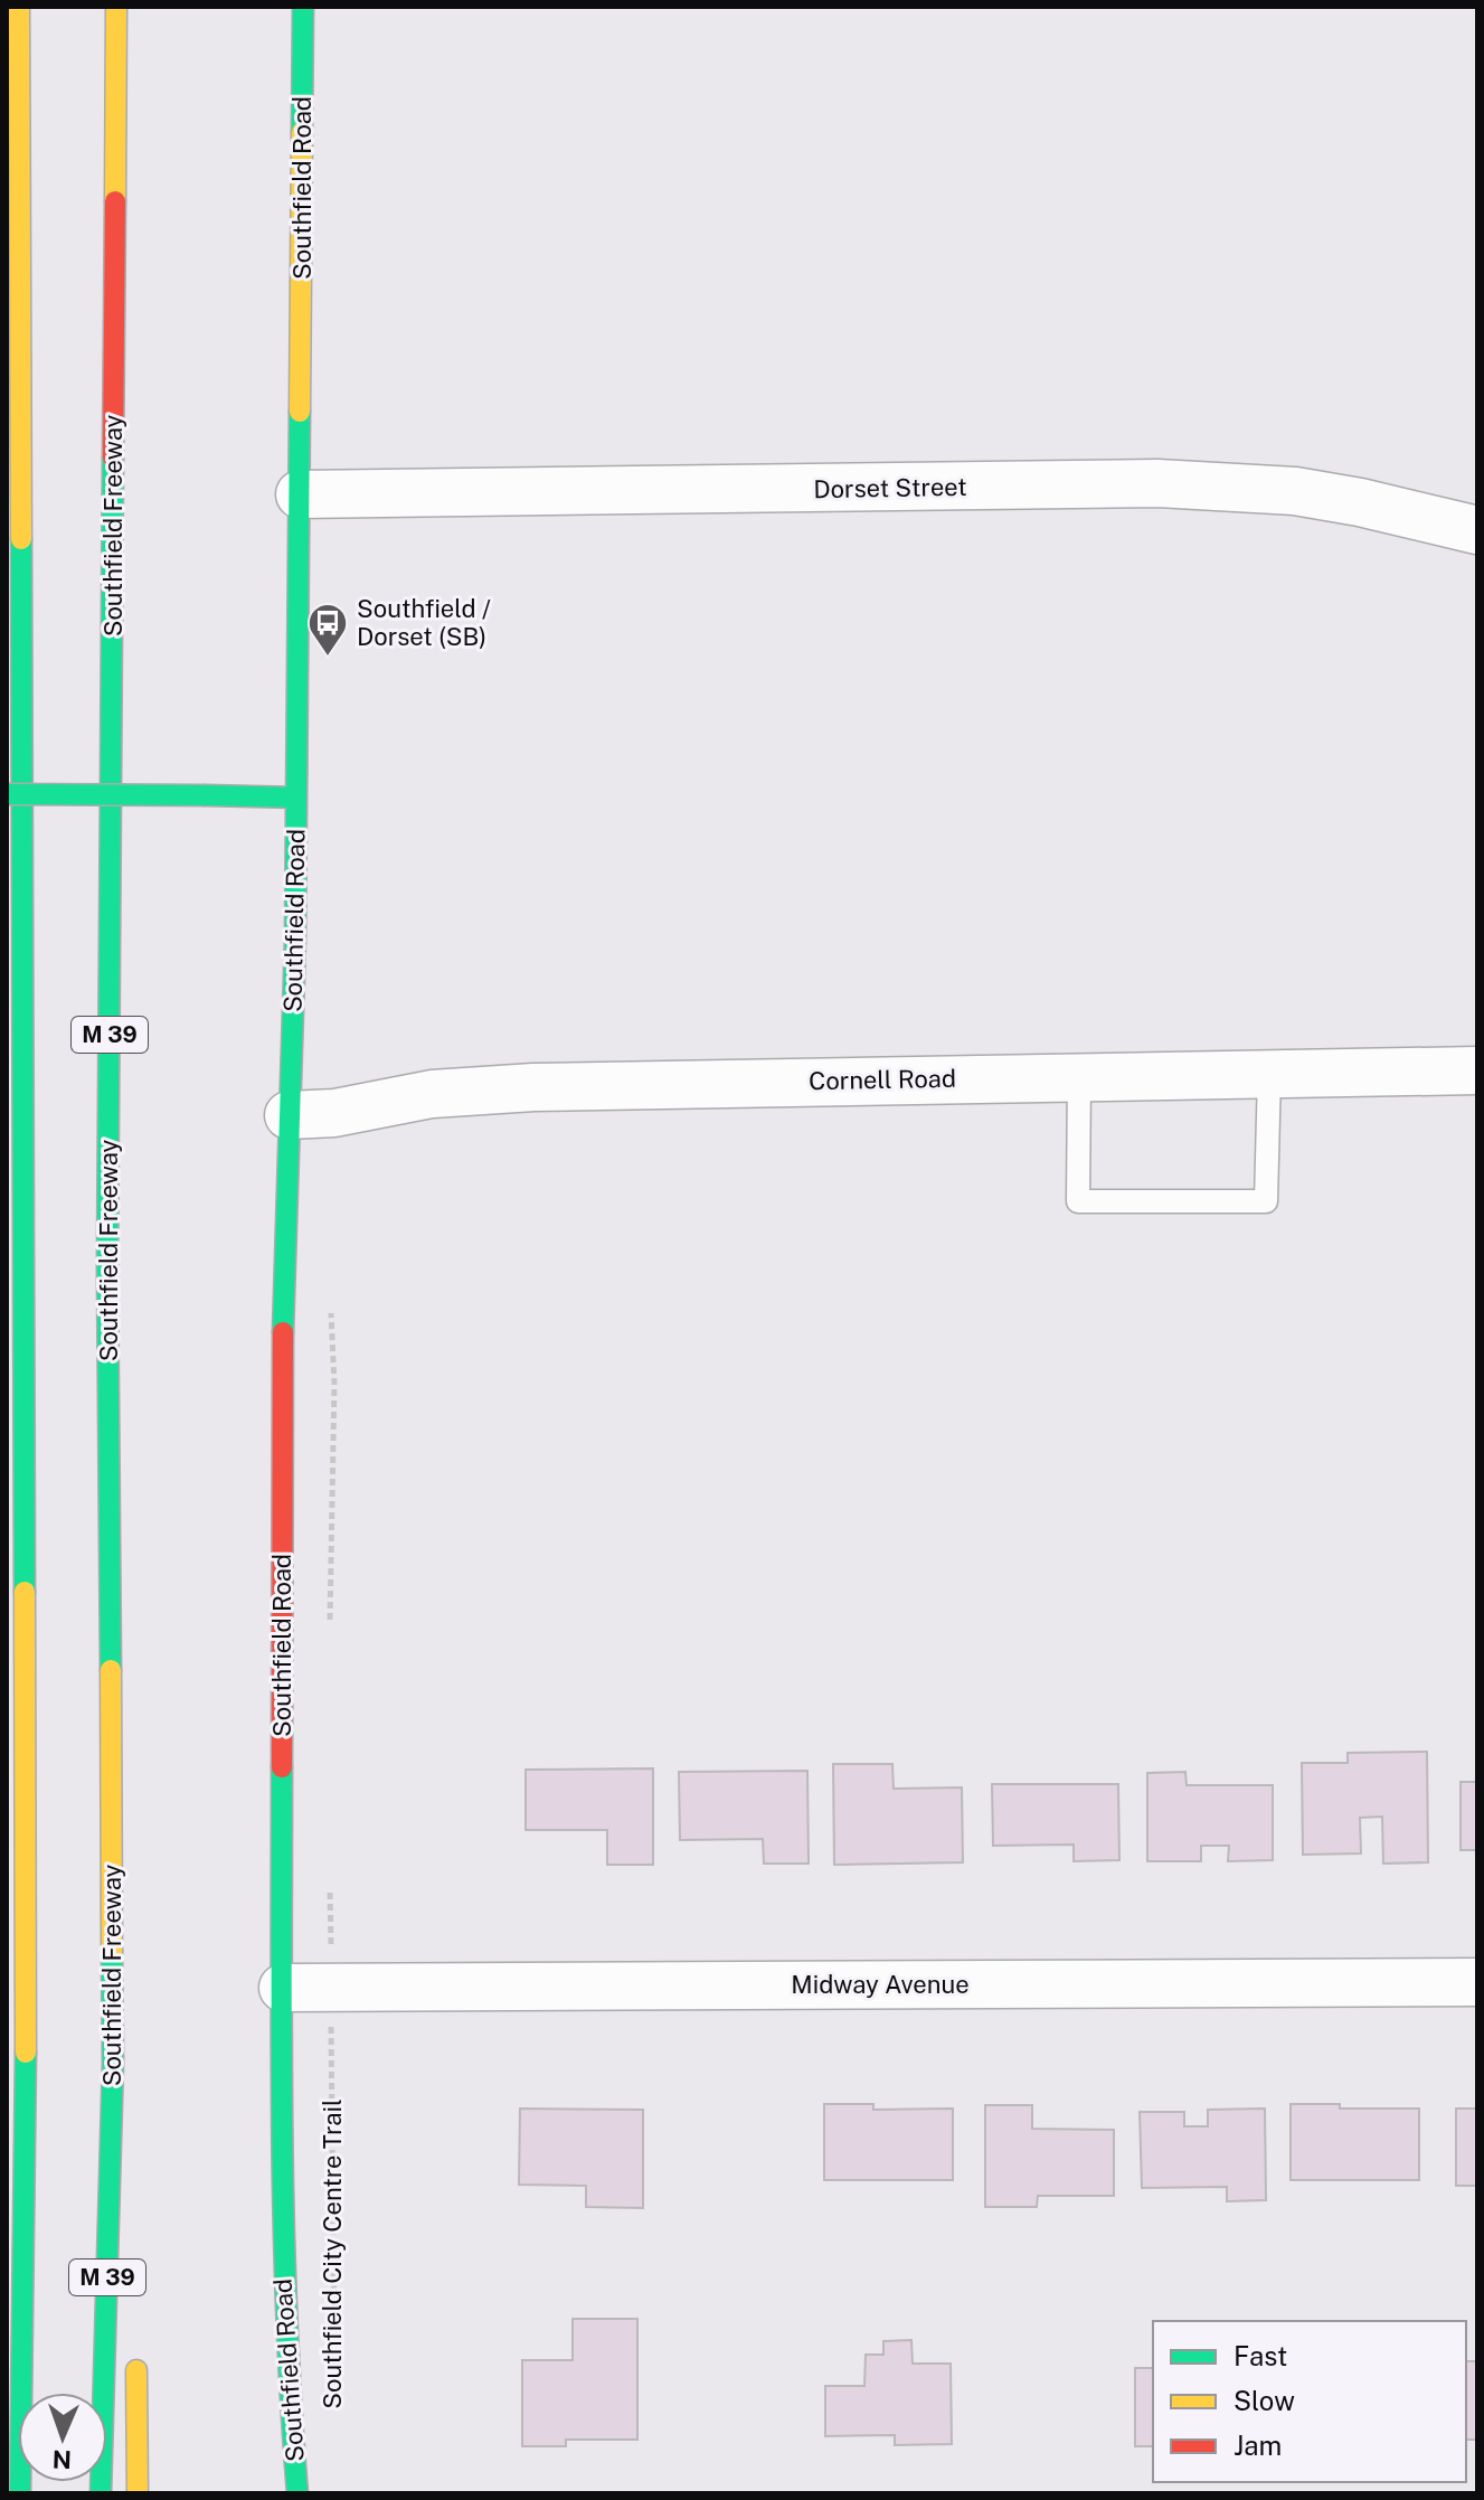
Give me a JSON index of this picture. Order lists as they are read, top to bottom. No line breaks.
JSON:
{"streets":{"main road":["Southfield Road","Southfield Freeway","M 39"],"street":["Dorset Street","Cornell Road","Midway Avenue"],"path":["Southfield City Centre Trail"]},"crossings":[["Southfield Road","Dorset Street"],["Southfield Road","Cornell Road"],["Southfield Road","Midway Avenue"]],"places":{"bus stop":["Southfield / Dorset (SB)"]},"legend":["Fast","Slow","Jam"],"north":"bottom"}
